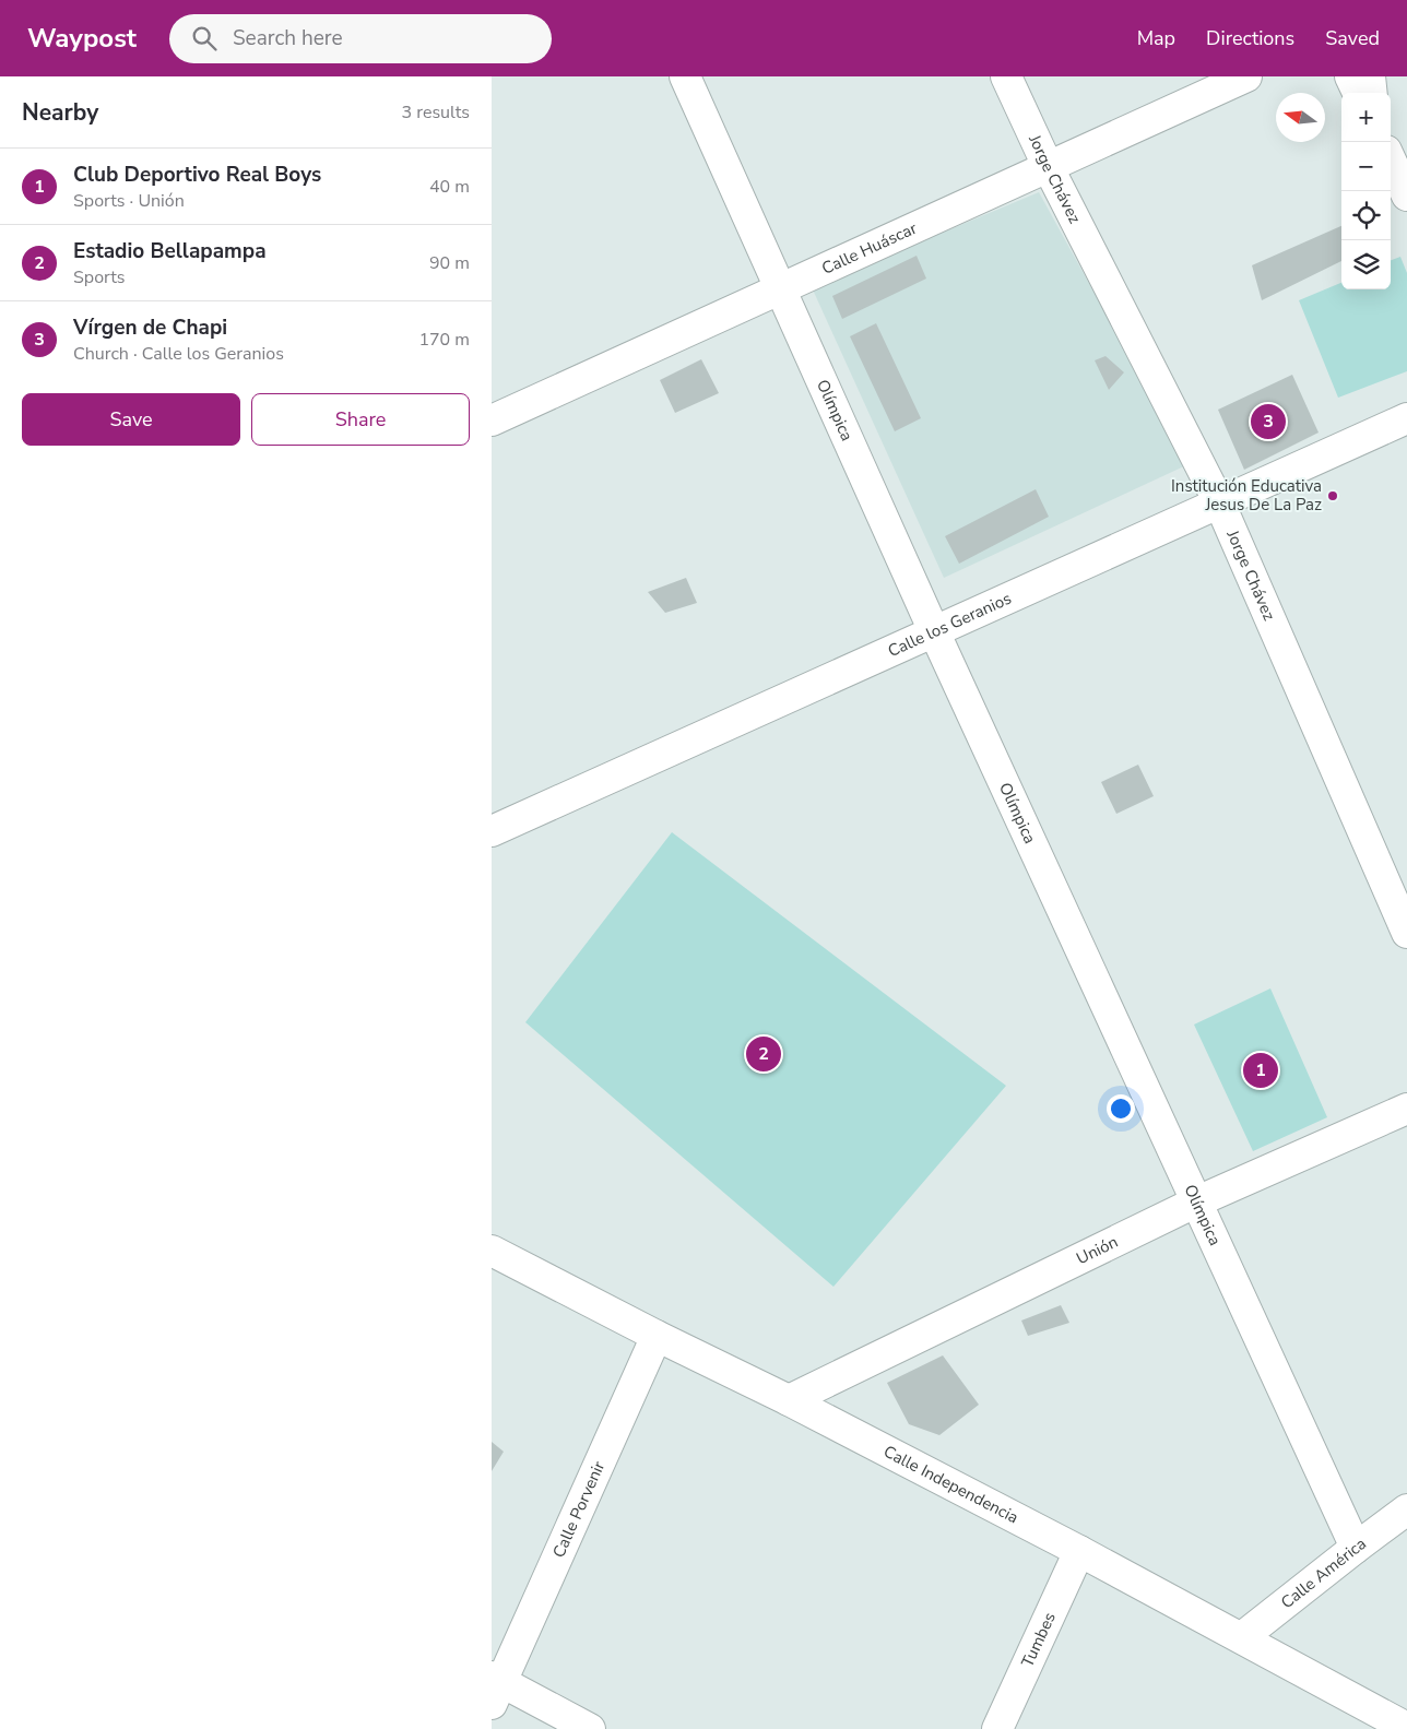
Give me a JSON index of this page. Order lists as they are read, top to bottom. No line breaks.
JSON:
{"streets":{"street":["Jorge Chávez","Calle Huáscar","Olímpica","Calle los Geranios","Unión","Calle Independencia","Calle Porvenir","Calle América","Tumbes"]},"crossings":[["Jorge Chávez","Calle Huáscar"],["Jorge Chávez","Calle los Geranios"],["Calle Huáscar","Olímpica"],["Olímpica","Calle los Geranios"],["Olímpica","Unión"],["Olímpica","Calle América"],["Unión","Calle Independencia"],["Calle Independencia","Calle Porvenir"],["Calle Independencia","Calle América"],["Calle Independencia","Tumbes"]],"places":["Institución Educativa Jesus De La Paz"],"north":"left","page":{"header":"Waypost","search":"Search here","nav":["Map","Directions","Saved"],"heading":["Nearby","3 results"],"map_buttons":["+","−"],"list":[{"mark":"1","name":"Club Deportivo Real Boys","note":"Sports · Unión","value":"40 m"},{"mark":"2","name":"Estadio Bellapampa","note":"Sports","value":"90 m"},{"mark":"3","name":"Vírgen de Chapi","note":"Church · Calle los Geranios","value":"170 m"}],"buttons":["Save","Share"],"pins":["3","2","1"]}}
